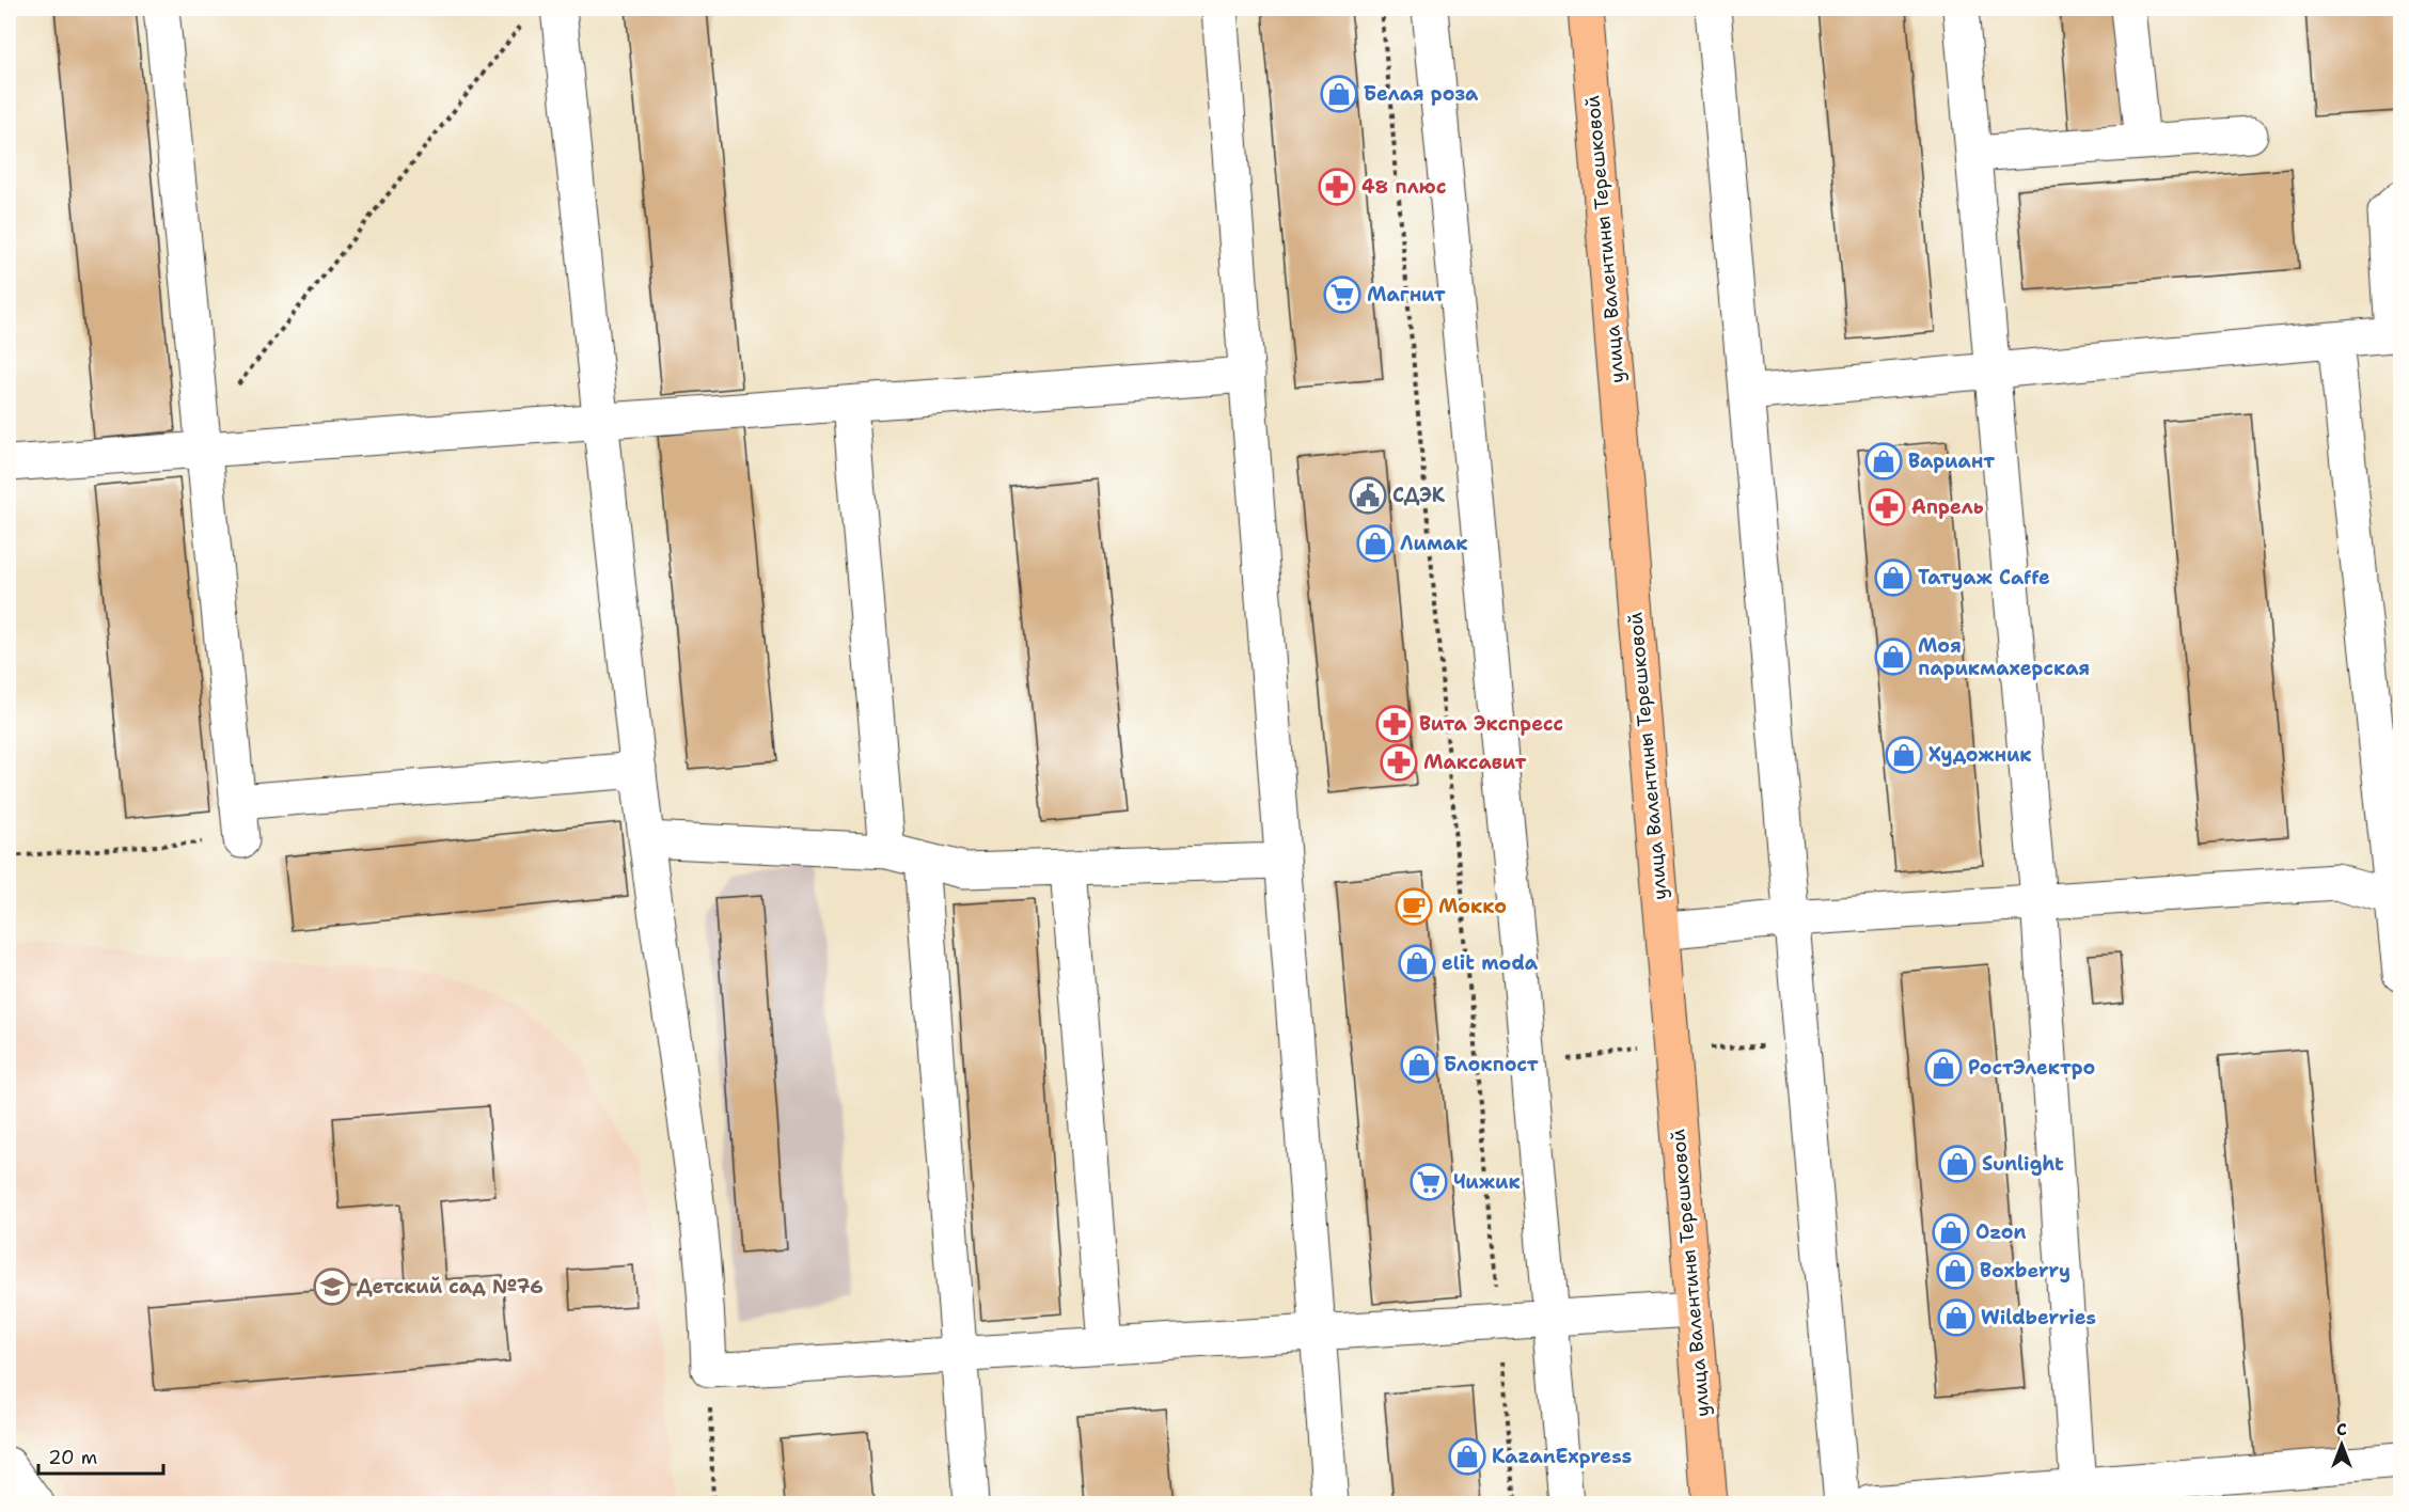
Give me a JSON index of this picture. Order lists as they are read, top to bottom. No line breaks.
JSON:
{"streets":{"main road":["улица Валентины Терешковой"]},"places":{"shop":["Белая роза","Вариант","Лимак","Татуаж Caffe","Моя парикмахерская","Художник","elit moda","Блокпост","РостЭлектро","Sunlight","Ozon","Boxberry","Wildberries","KazanExpress"],"pharmacy":["48 плюс","Апрель","Вита Экспресс","Максавит"],"supermarket":["Магнит","Чижик"],"public building":["СДЭК"],"cafe":["Мокко"],"school or university":["Детский сад №76"]},"scale_bar":"20 m","north":"top"}
